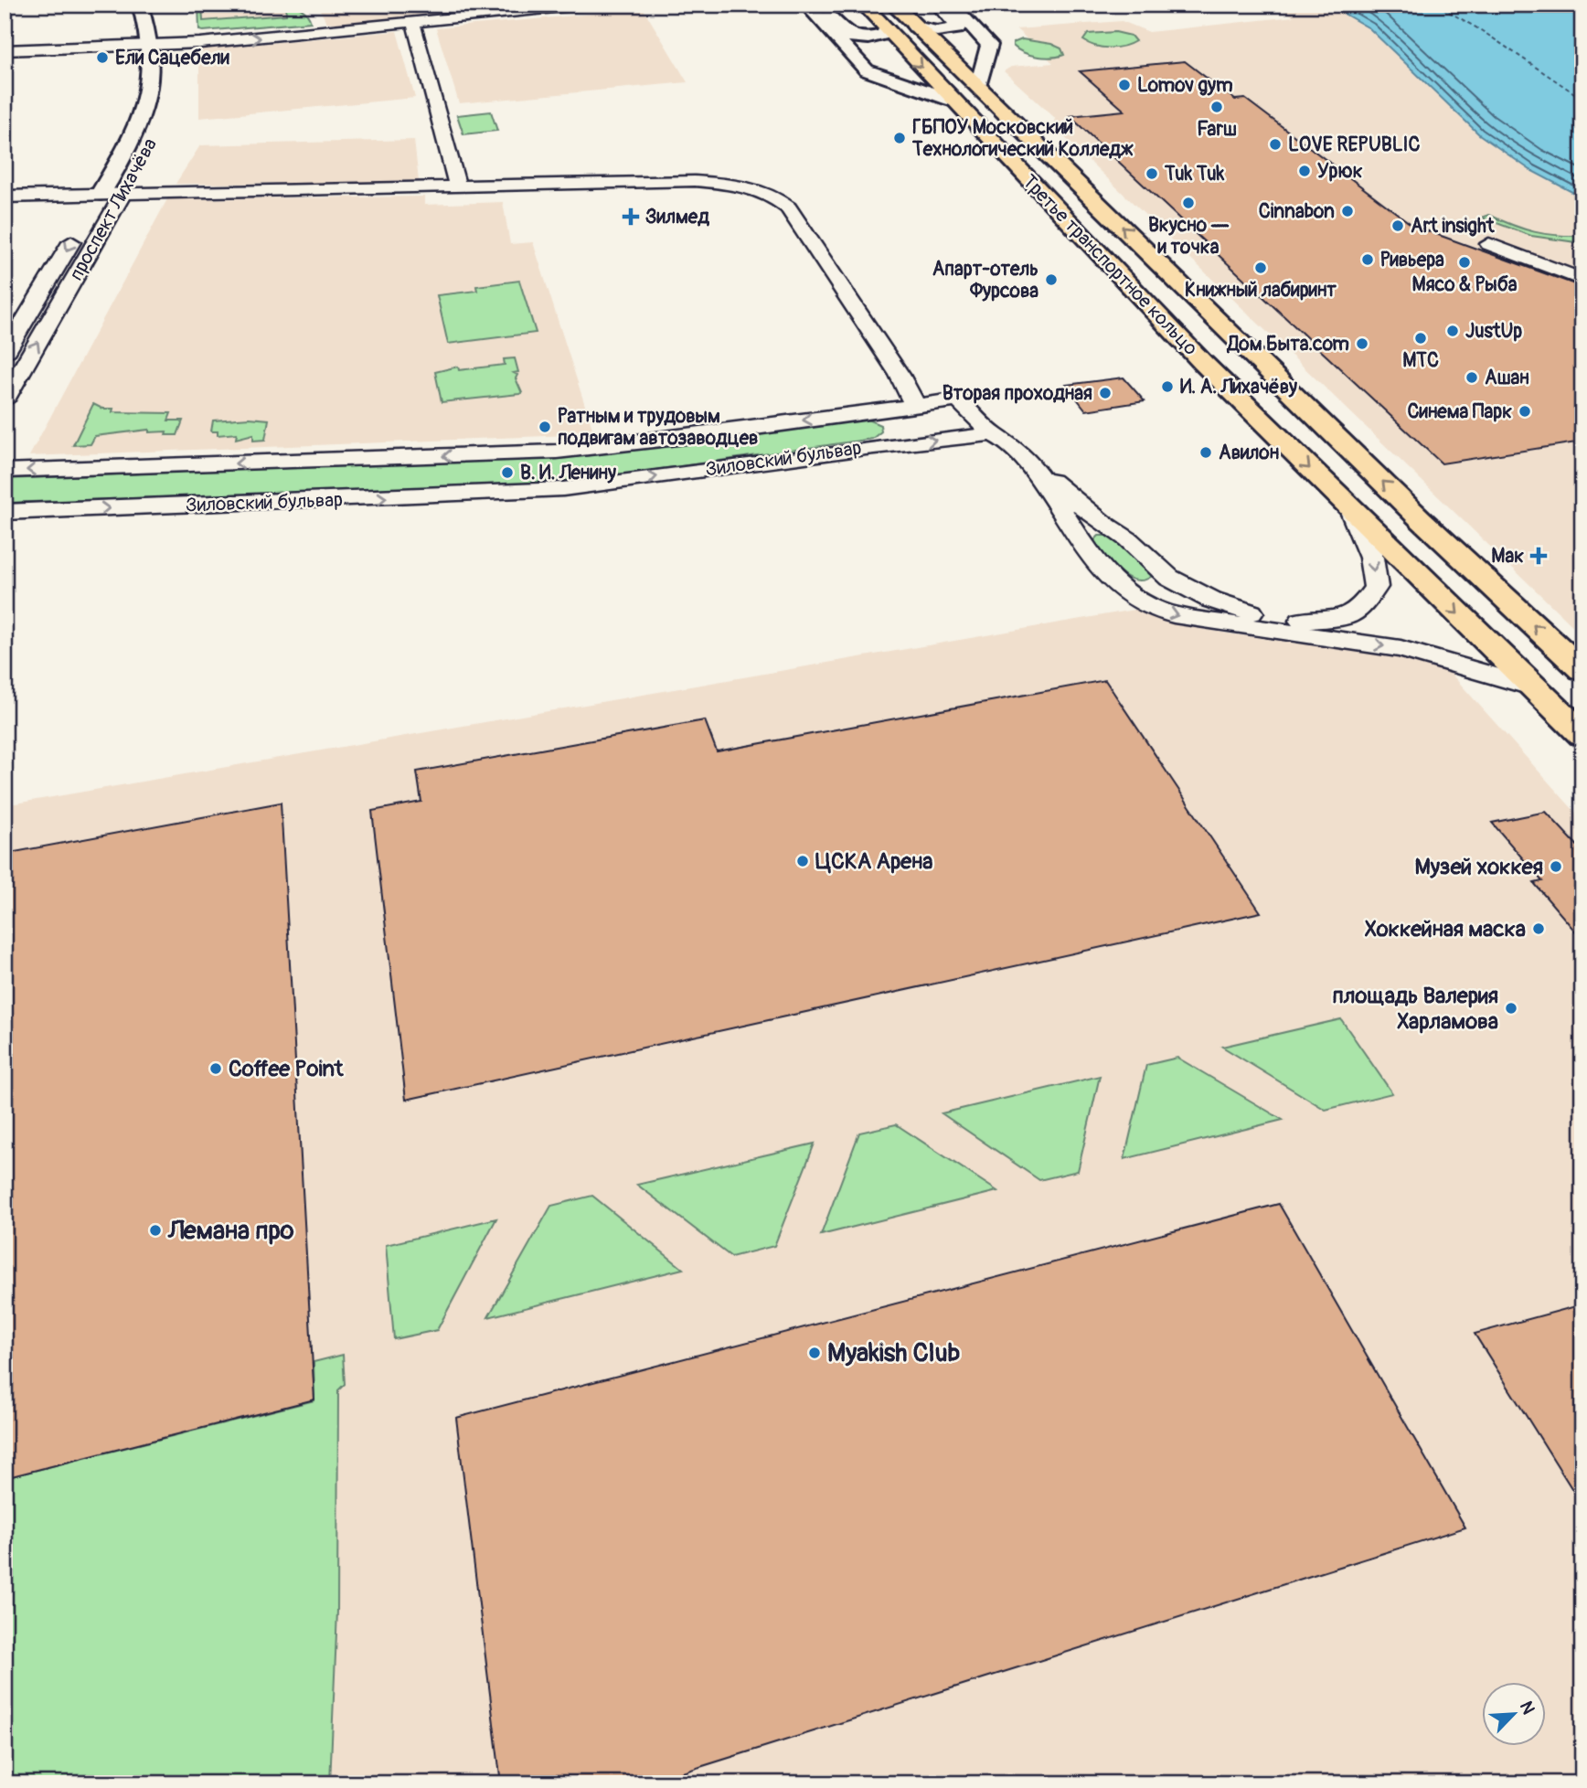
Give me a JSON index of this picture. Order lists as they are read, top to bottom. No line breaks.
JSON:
{"streets":{"main road":["проспект Лихачёва","Третье транспортное кольцо"],"street":["Зиловский бульвар"]},"places":{"other":["Ели Сацебели","Lomov gym","Farш","ГБПОУ Московский Технологический Колледж","LOVE REPUBLIC","Урюк","Tuk Tuk","Вкусно — и точка","Cinnabon","Art insight","Ривьера","Мясо & Рыба","Книжный лабиринт","Апарт-отель Фурсова","JustUp","МТС","Дом Быта.com","Ашан","И. А. Лихачёву","Вторая проходная","Синема Парк","Ратным и трудовым подвигам автозаводцев","Авилон","В. И. Ленину","ЦСКА Арена","Музей хоккея","Хоккейная маска","площадь Валерия Харламова","Coffee Point","Лемана про","Myakish Club"],"health":["Зилмед","Мак"]},"north":"top right"}
